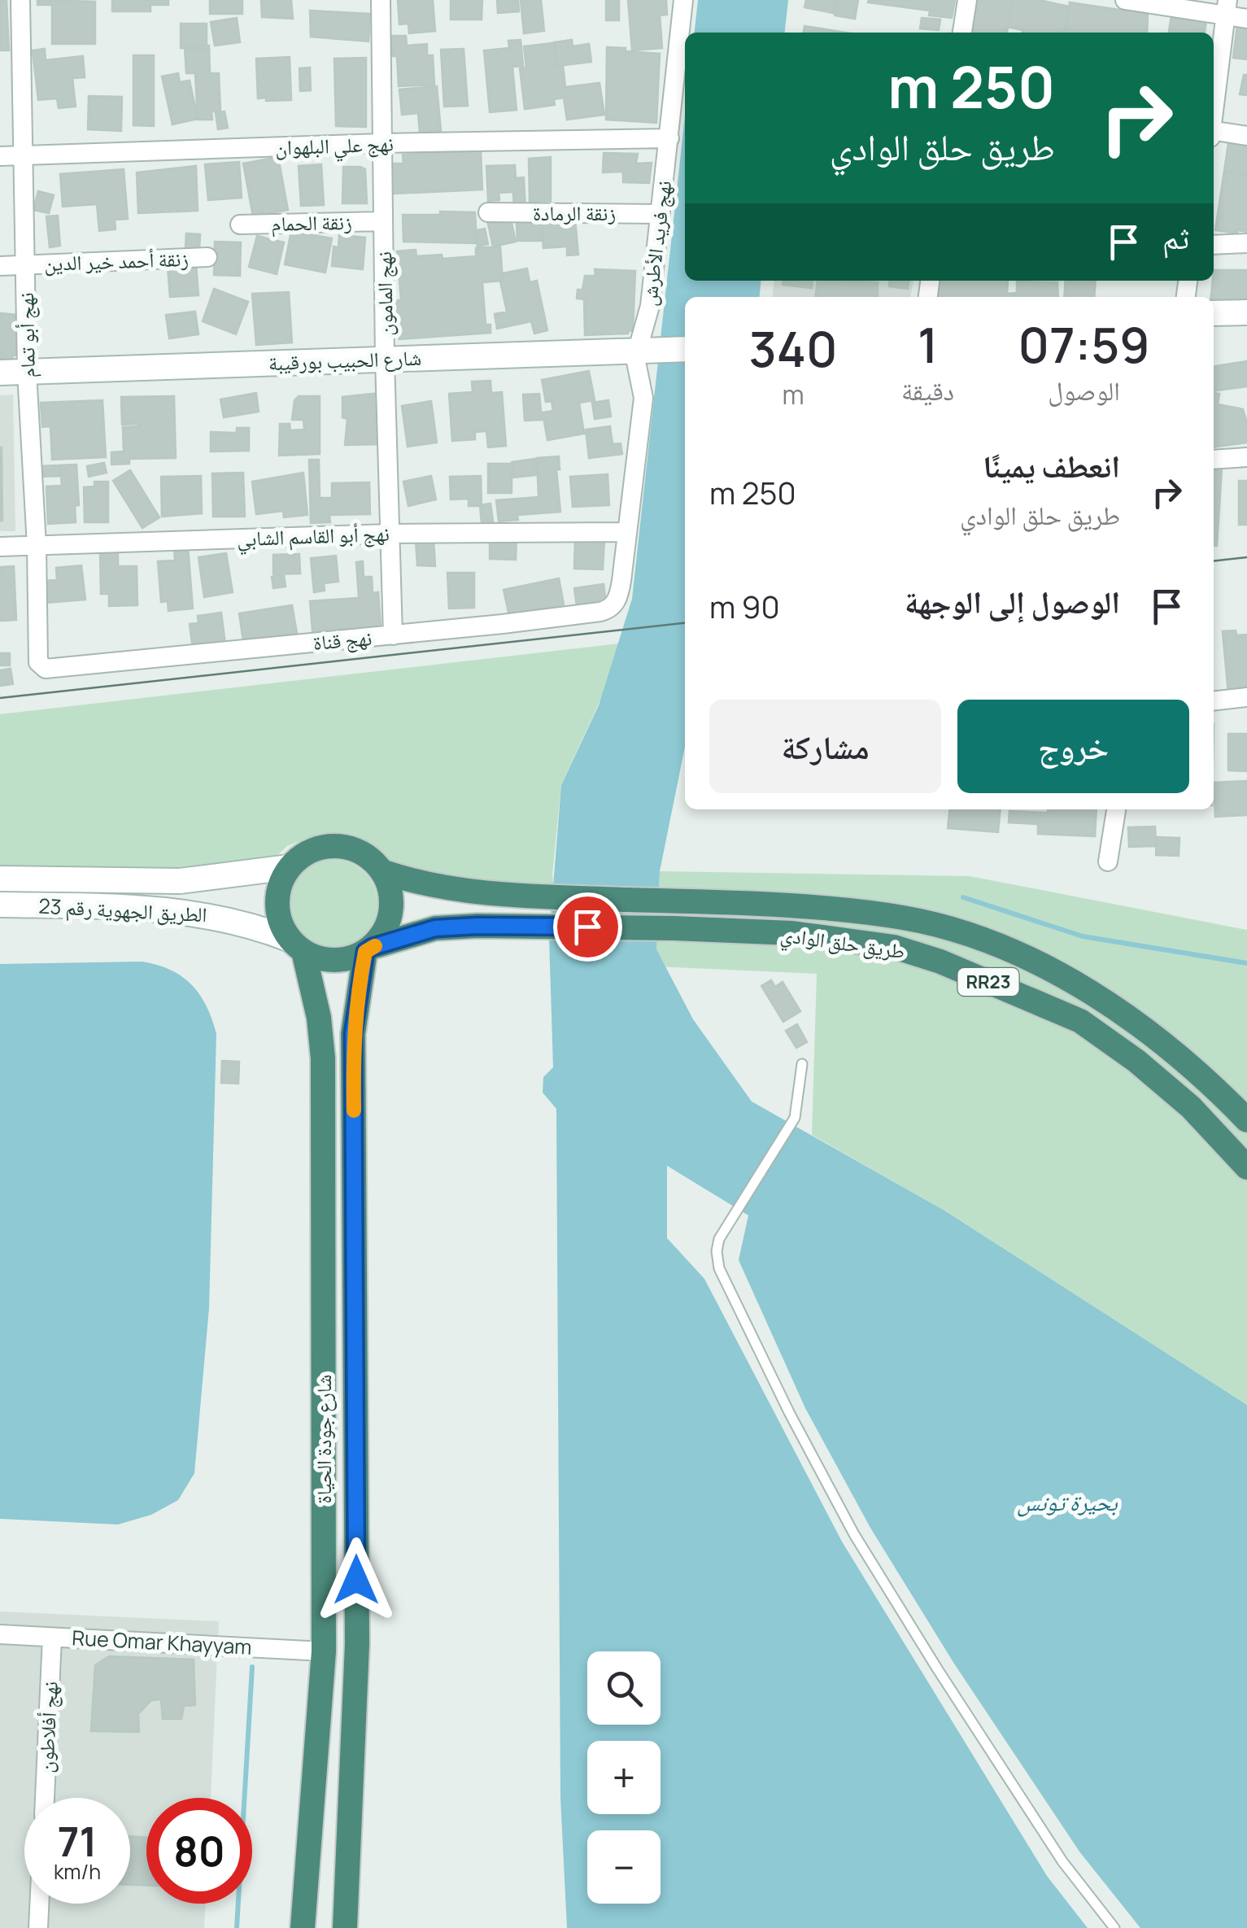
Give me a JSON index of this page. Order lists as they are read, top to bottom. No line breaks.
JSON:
{"streets":{"highway":["الطريق الجهوية رقم 23","طريق حلق الوادي","RR23","شارع جودة الحياة"],"main road":["شارع الحبيب بورقيبة"],"street":["نهج علي البلهوان","زنقة الرمادة","زنقة الحمام","نهج فريد الأطرش","زنقة أحمد خير الدين","نهج المامون","نهج أبو تمام","نهج أبو القاسم الشابي","نهج قناة","Rue Omar Khayyam","نهج أفلاطون"]},"crossings":[["نهج علي البلهوان","نهج فريد الأطرش"],["نهج علي البلهوان","نهج المامون"],["نهج علي البلهوان","نهج أبو تمام"],["زنقة الرمادة","نهج فريد الأطرش"],["زنقة الحمام","نهج المامون"],["نهج فريد الأطرش","شارع الحبيب بورقيبة"],["نهج فريد الأطرش","نهج أبو القاسم الشابي"],["نهج فريد الأطرش","نهج قناة"],["زنقة أحمد خير الدين","نهج أبو تمام"],["نهج المامون","شارع الحبيب بورقيبة"],["نهج المامون","نهج أبو القاسم الشابي"],["نهج المامون","نهج قناة"],["نهج أبو تمام","شارع الحبيب بورقيبة"],["نهج أبو تمام","نهج أبو القاسم الشابي"],["نهج أبو تمام","نهج قناة"],["الطريق الجهوية رقم 23","طريق حلق الوادي"],["الطريق الجهوية رقم 23","شارع جودة الحياة"],["طريق حلق الوادي","شارع جودة الحياة"],["شارع جودة الحياة","Rue Omar Khayyam"],["Rue Omar Khayyam","نهج أفلاطون"]],"water":["بحيرة تونس"],"page":{"turn":["250 m","طريق حلق الوادي"],"then":"ثم","eta":["07:59","الوصول","1","دقيقة","340","m"],"list":[{"name":"انعطف يمينًا","note":"طريق حلق الوادي","value":"250 m"},{"name":"الوصول إلى الوجهة","value":"90 m"}],"buttons":["خروج","مشاركة"],"map_buttons":["+","−"],"speed":"71 km/h","limit":"80"}}
